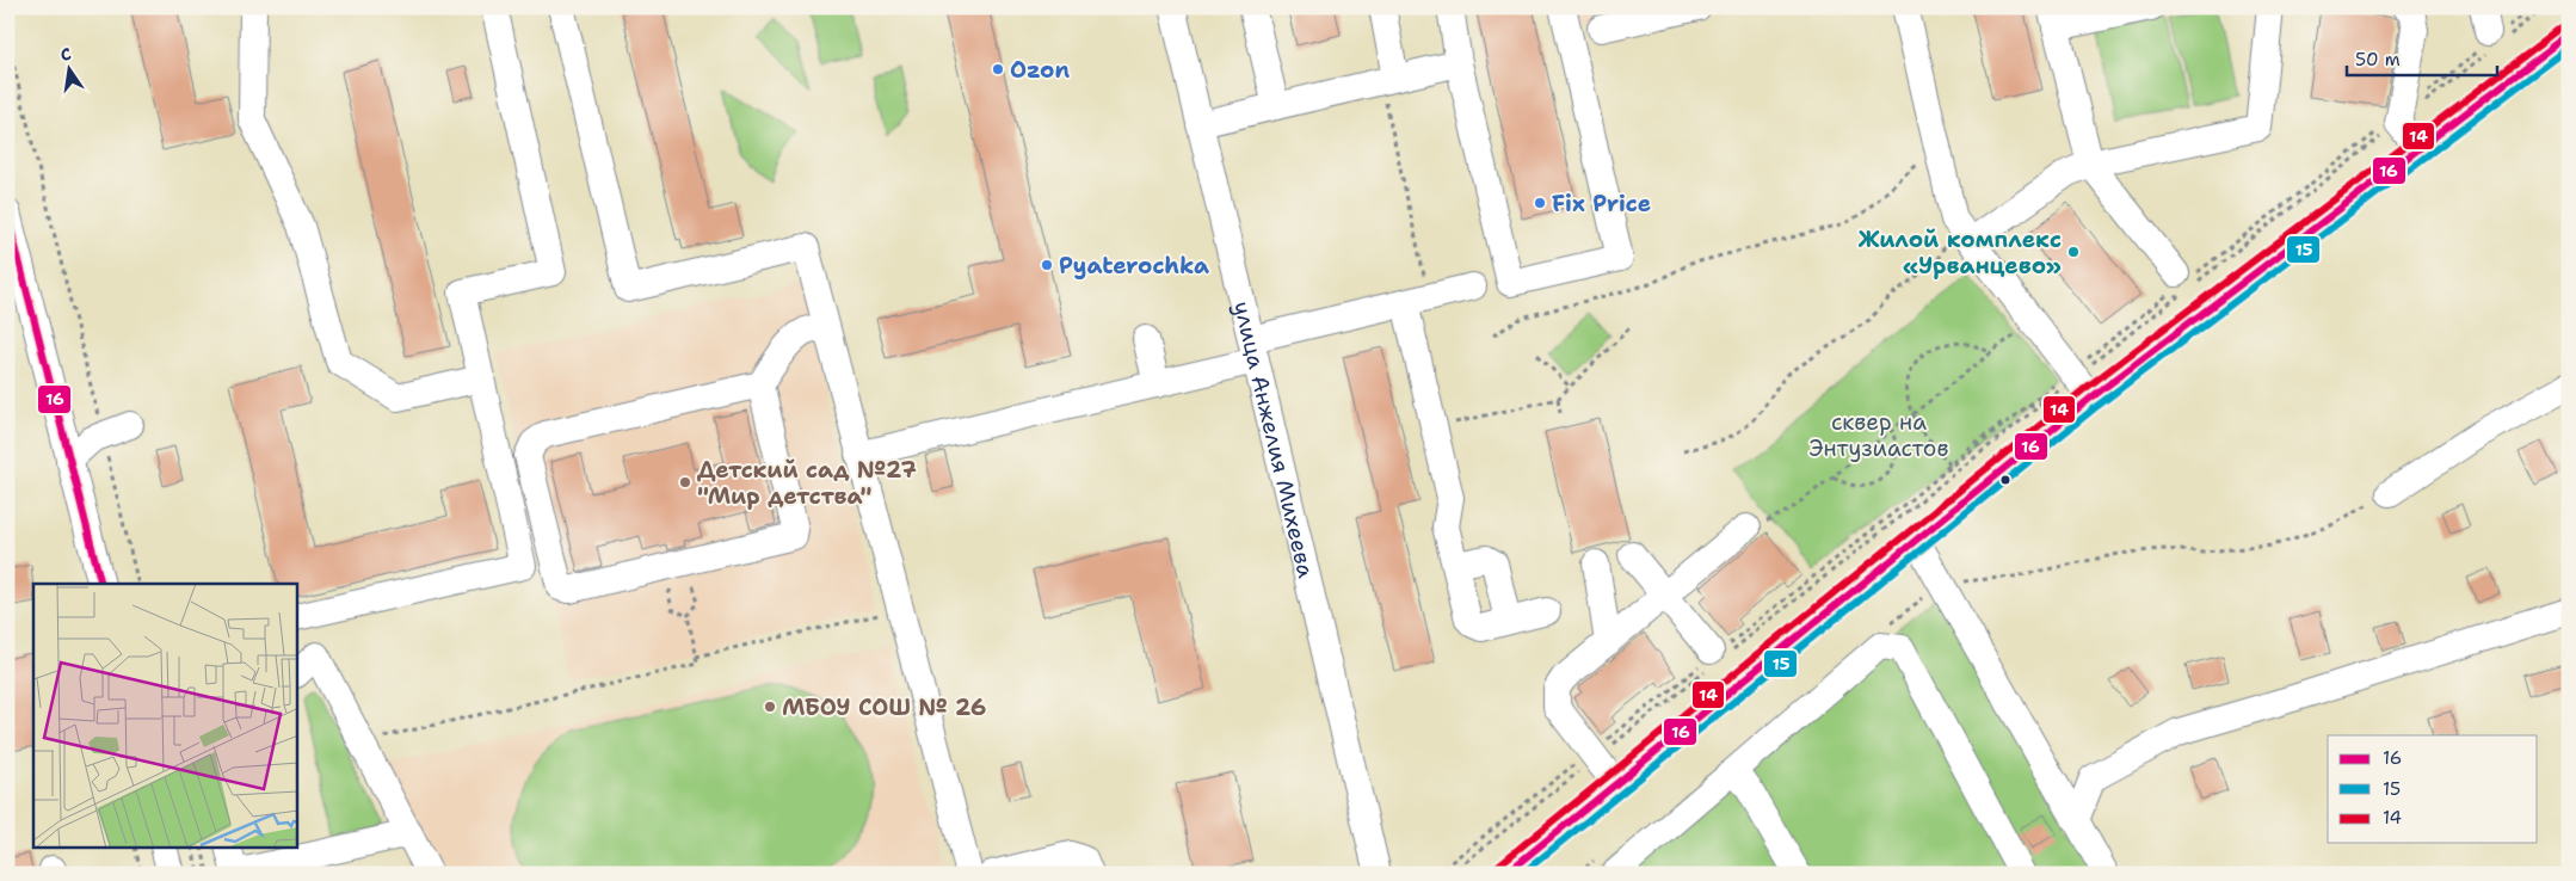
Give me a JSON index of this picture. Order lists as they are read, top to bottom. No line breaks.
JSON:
{"streets":{"street":["улица Анжелия Михеева"]},"parks":["сквер на Энтузиастов"],"places":["Ozon","Fix Price","Жилой комплекс «Урванцево»","Pyaterochka","Детский сад №27 \"Мир детства\"","МБОУ СОШ № 26"],"lines":["transit line 14","transit line 16","transit line 15"],"legend":["16","15","14"],"scale_bar":"50 m","north":"top"}
